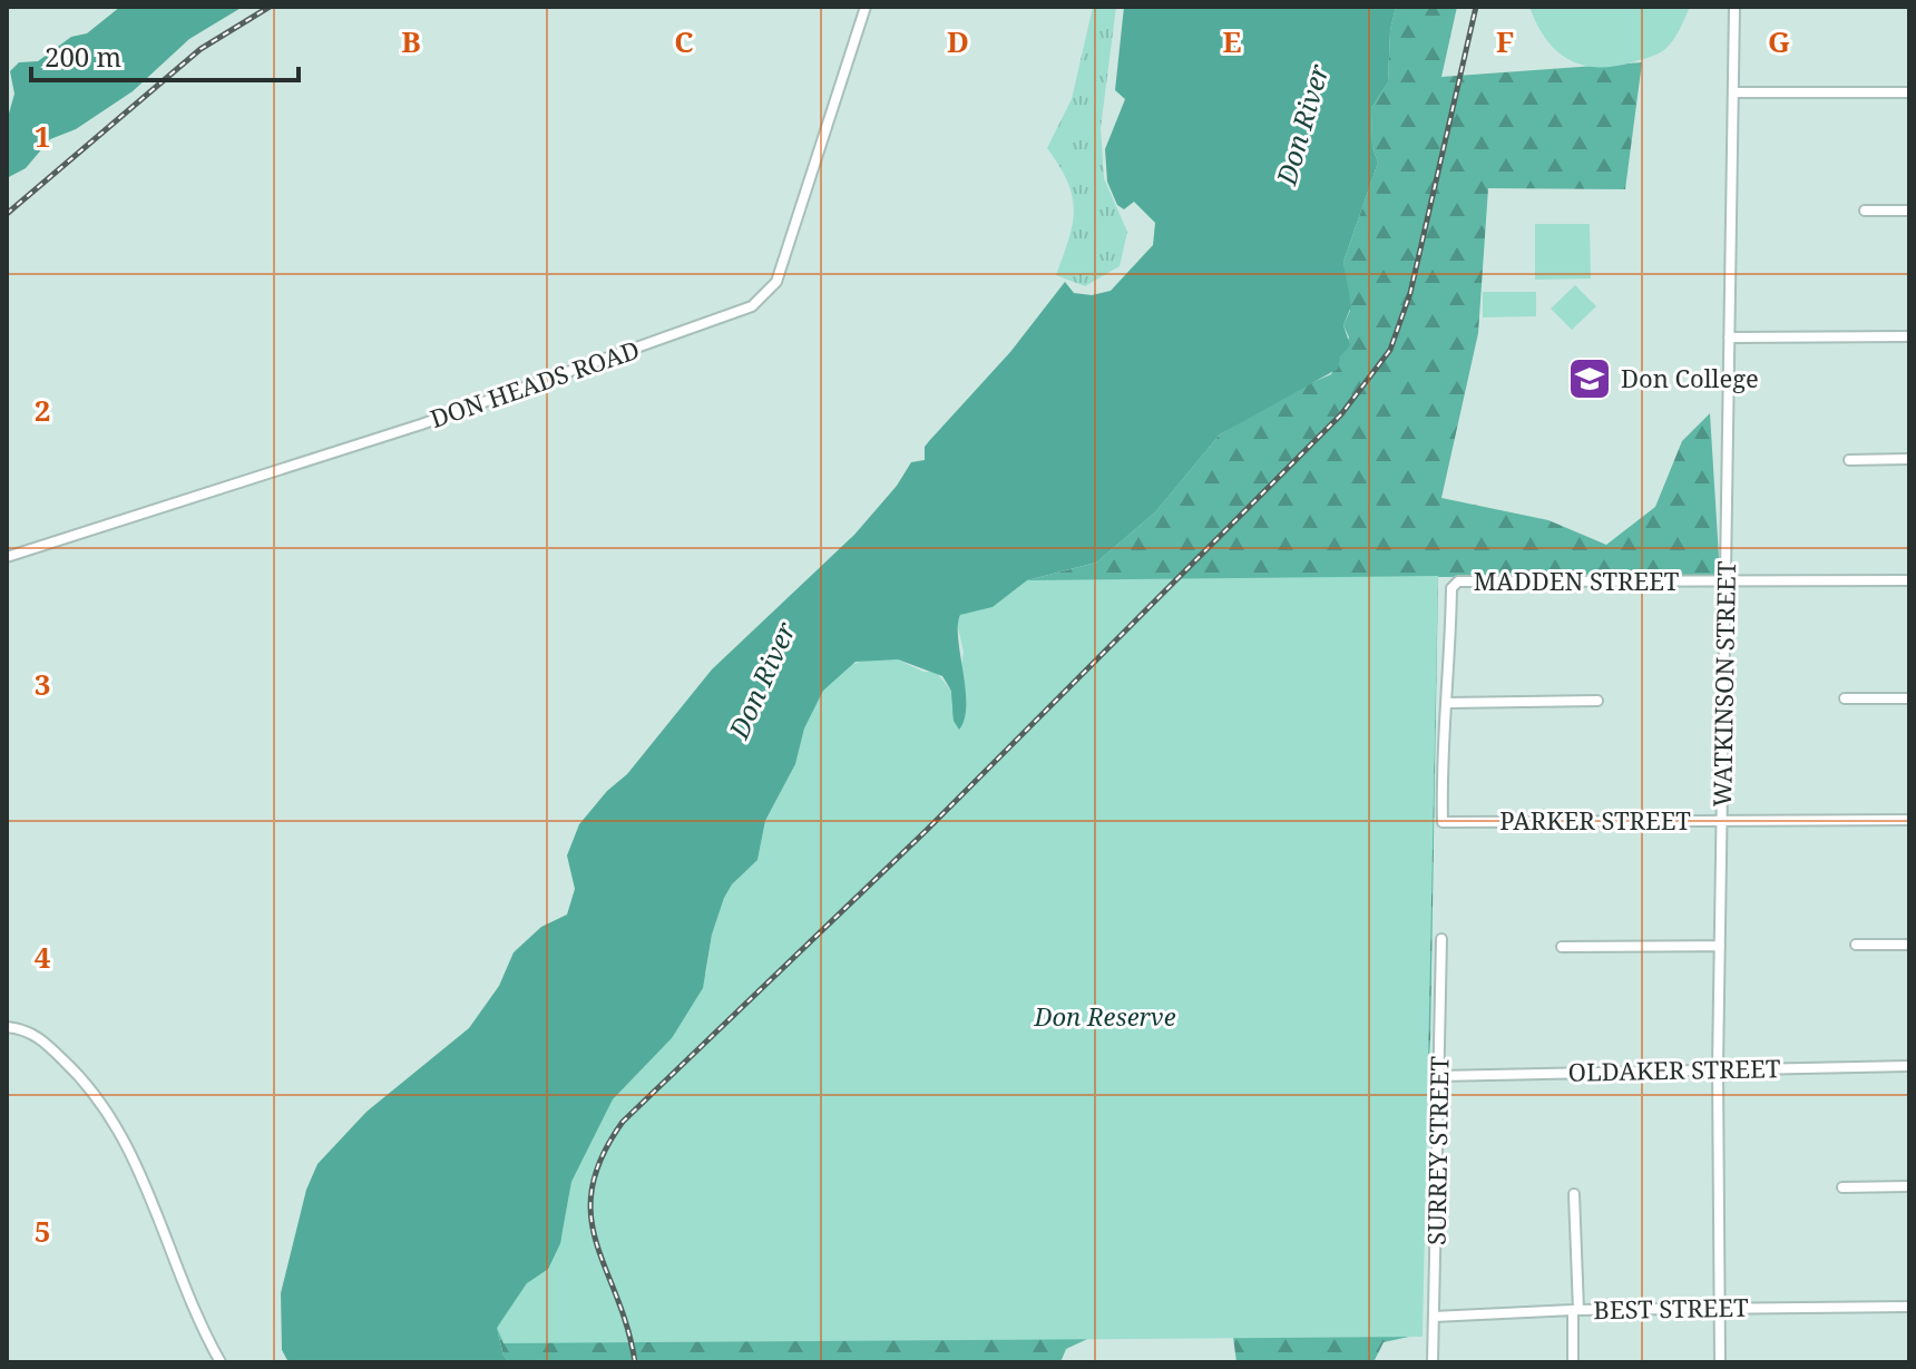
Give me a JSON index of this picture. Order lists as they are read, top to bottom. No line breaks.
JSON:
{"streets":{"street":["DON HEADS ROAD","MADDEN STREET","WATKINSON STREET","PARKER STREET","OLDAKER STREET","SURREY STREET","BEST STREET"]},"crossings":[["MADDEN STREET","WATKINSON STREET"],["MADDEN STREET","PARKER STREET"],["WATKINSON STREET","PARKER STREET"],["WATKINSON STREET","OLDAKER STREET"],["WATKINSON STREET","BEST STREET"],["OLDAKER STREET","SURREY STREET"],["SURREY STREET","BEST STREET"]],"water":["Don River"],"parks":["Don Reserve"],"places":{"school or university":["Don College"]},"scale_bar":"200 m","grid":{"columns":["B","C","D","E","F","G"],"rows":["1","2","3","4","5"]}}
